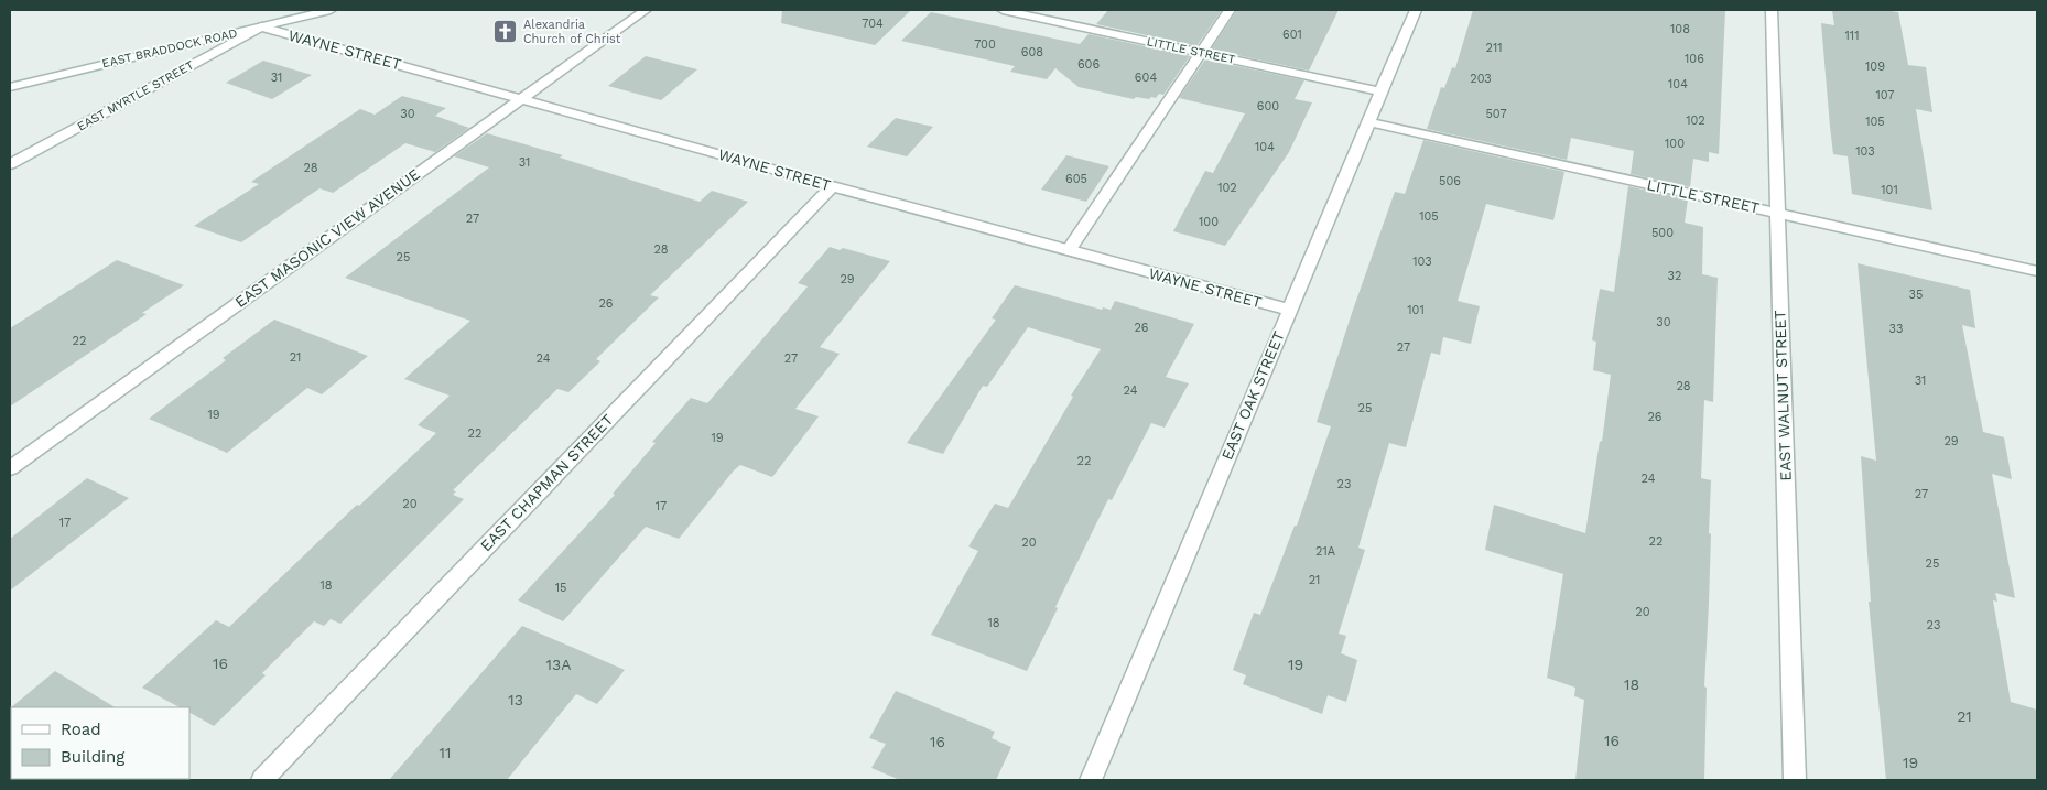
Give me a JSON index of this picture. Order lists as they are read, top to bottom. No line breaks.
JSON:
{"streets":{"street":["EAST BRADDOCK ROAD","WAYNE STREET","LITTLE STREET","EAST MYRTLE STREET","EAST MASONIC VIEW AVENUE","EAST OAK STREET","EAST WALNUT STREET","EAST CHAPMAN STREET"]},"crossings":[["EAST BRADDOCK ROAD","WAYNE STREET"],["EAST BRADDOCK ROAD","EAST MYRTLE STREET"],["WAYNE STREET","EAST MYRTLE STREET"],["WAYNE STREET","EAST MASONIC VIEW AVENUE"],["WAYNE STREET","EAST OAK STREET"],["WAYNE STREET","EAST CHAPMAN STREET"],["LITTLE STREET","EAST OAK STREET"],["LITTLE STREET","EAST WALNUT STREET"]],"places":{"church":["Alexandria Church of Christ"]},"house_numbers":["704","108","601","111","700","211","608","106","606","109","31","604","203","104","107","600","30","507","102","105","100","104","103","31","28","605","506","102","101","105","27","100","500","28","25","103","32","29","35","26","101","30","26","33","22","27","21","24","27","31","28","24","25","19","26","22","19","29","22","24","23","27","20","17","17","22","20","21A","25","21","18","15","20","18","23","16","13A","19","18","13","21","16","16","11","19"],"legend":["Road","Building"]}
